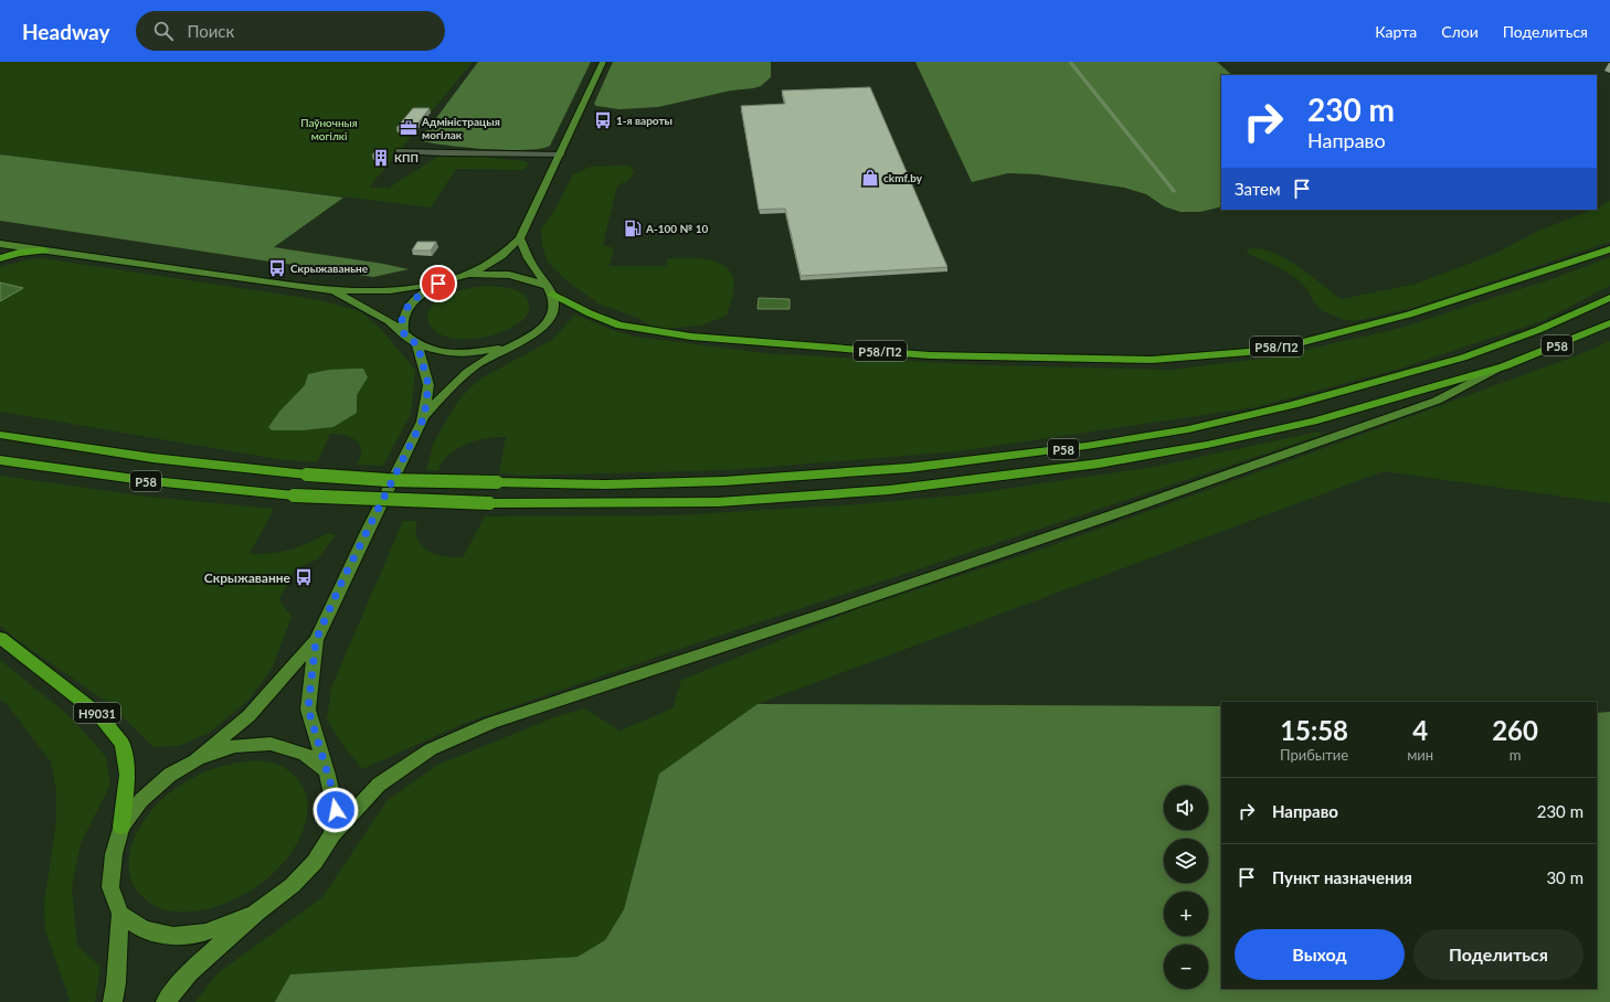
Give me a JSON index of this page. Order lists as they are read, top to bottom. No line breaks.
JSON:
{"streets":{"highway":["Р58","Р58/П2","Н9031"]},"crossings":[["Р58","Н9031"],["Р58/П2","Н9031"]],"parks":["Паўночныя могілкі"],"places":{"bus stop":["1-я вароты","Скрыжаваньне","Скрыжаванне"],"office":["Адміністрацыя могілак"],"building":["КПП"],"shop":["ckmf.by"],"fuel station":["А-100 № 10"]},"page":{"header":"Headway","search":"Поиск","nav":["Карта","Слои","Поделиться"],"turn":["230 m","Направо"],"then":"Затем","eta":["15:58","Прибытие","4","мин","260","m"],"list":[{"name":"Направо","value":"230 m"},{"name":"Пункт назначения","value":"30 m"}],"map_buttons":["+","−"],"buttons":["Выход","Поделиться"]}}
